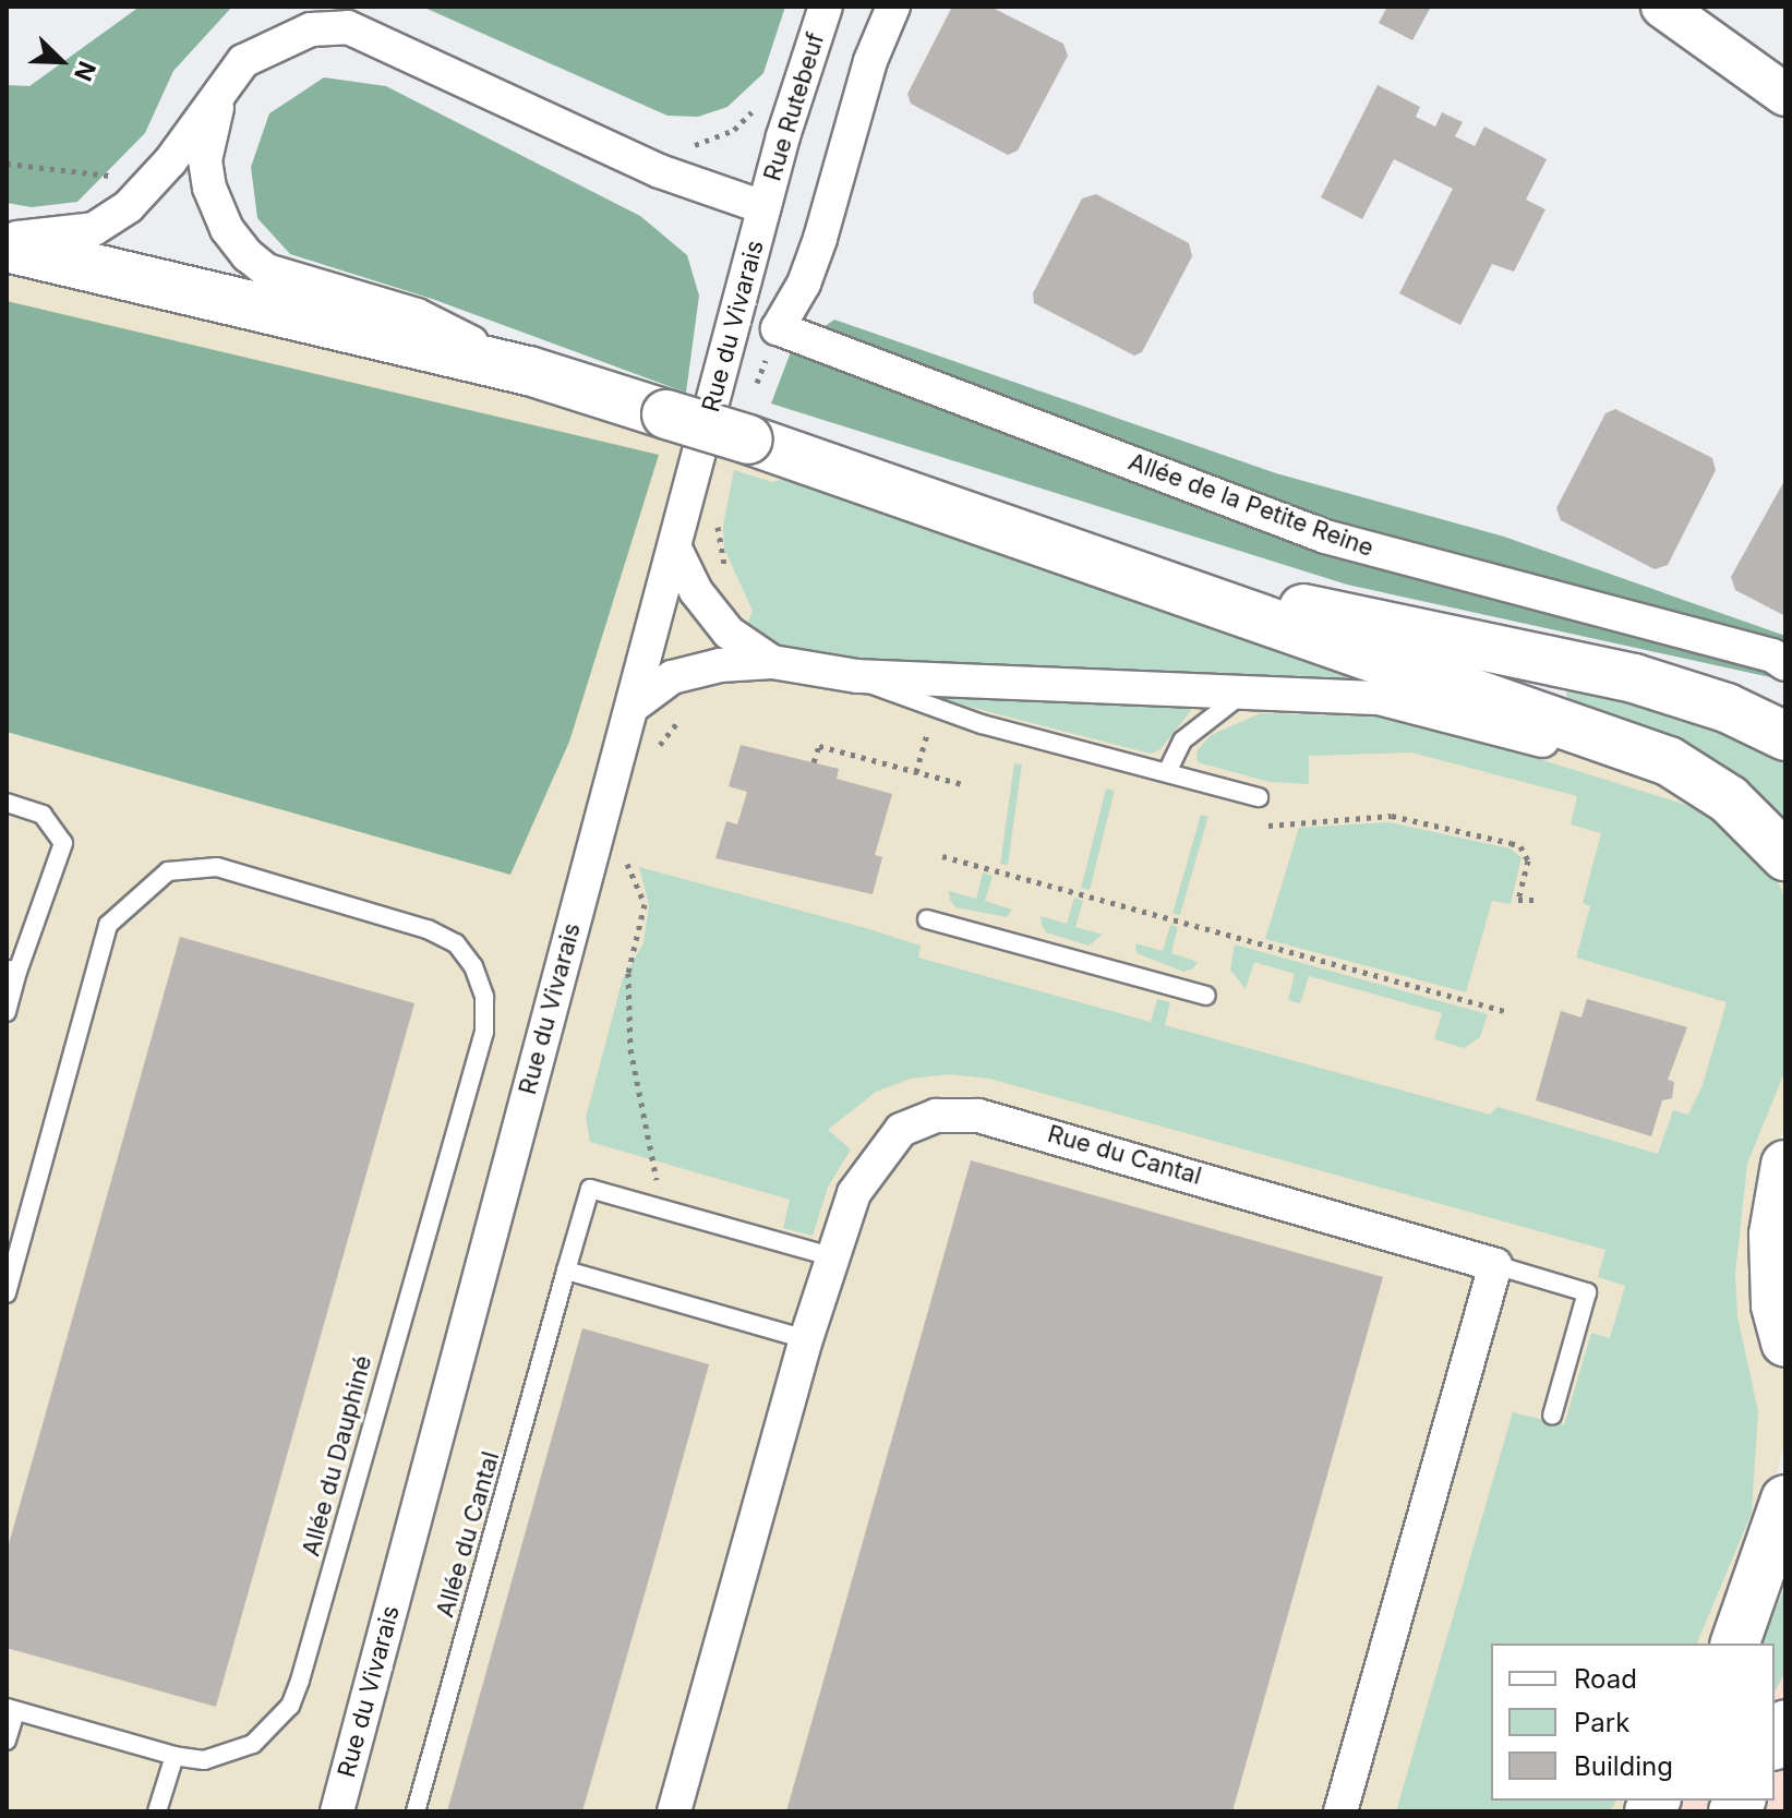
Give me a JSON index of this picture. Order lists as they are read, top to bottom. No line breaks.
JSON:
{"streets":{"street":["Rue Rutebeuf","Rue du Vivarais","Allée de la Petite Reine","Rue du Cantal"],"lane":["Allée du Dauphiné","Allée du Cantal"]},"crossings":[["Rue Rutebeuf","Rue du Vivarais"]],"legend":["Road","Park","Building"],"north":"bottom right"}
